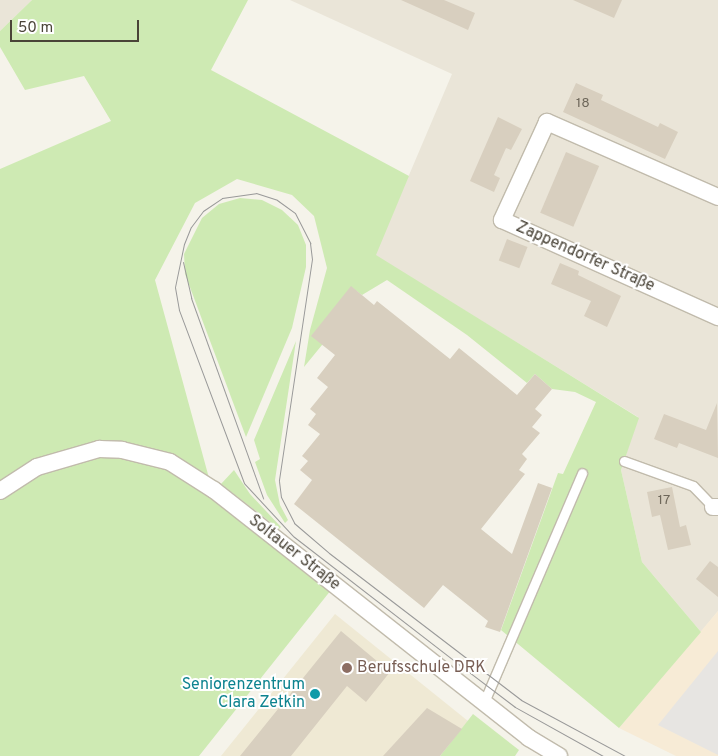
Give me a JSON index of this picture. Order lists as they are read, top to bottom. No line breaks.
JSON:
{"streets":{"street":["Zappendorfer Straße","Soltauer Straße"]},"places":["Berufsschule DRK","Seniorenzentrum Clara Zetkin"],"house_numbers":["18","17"],"scale_bar":"50 m"}
